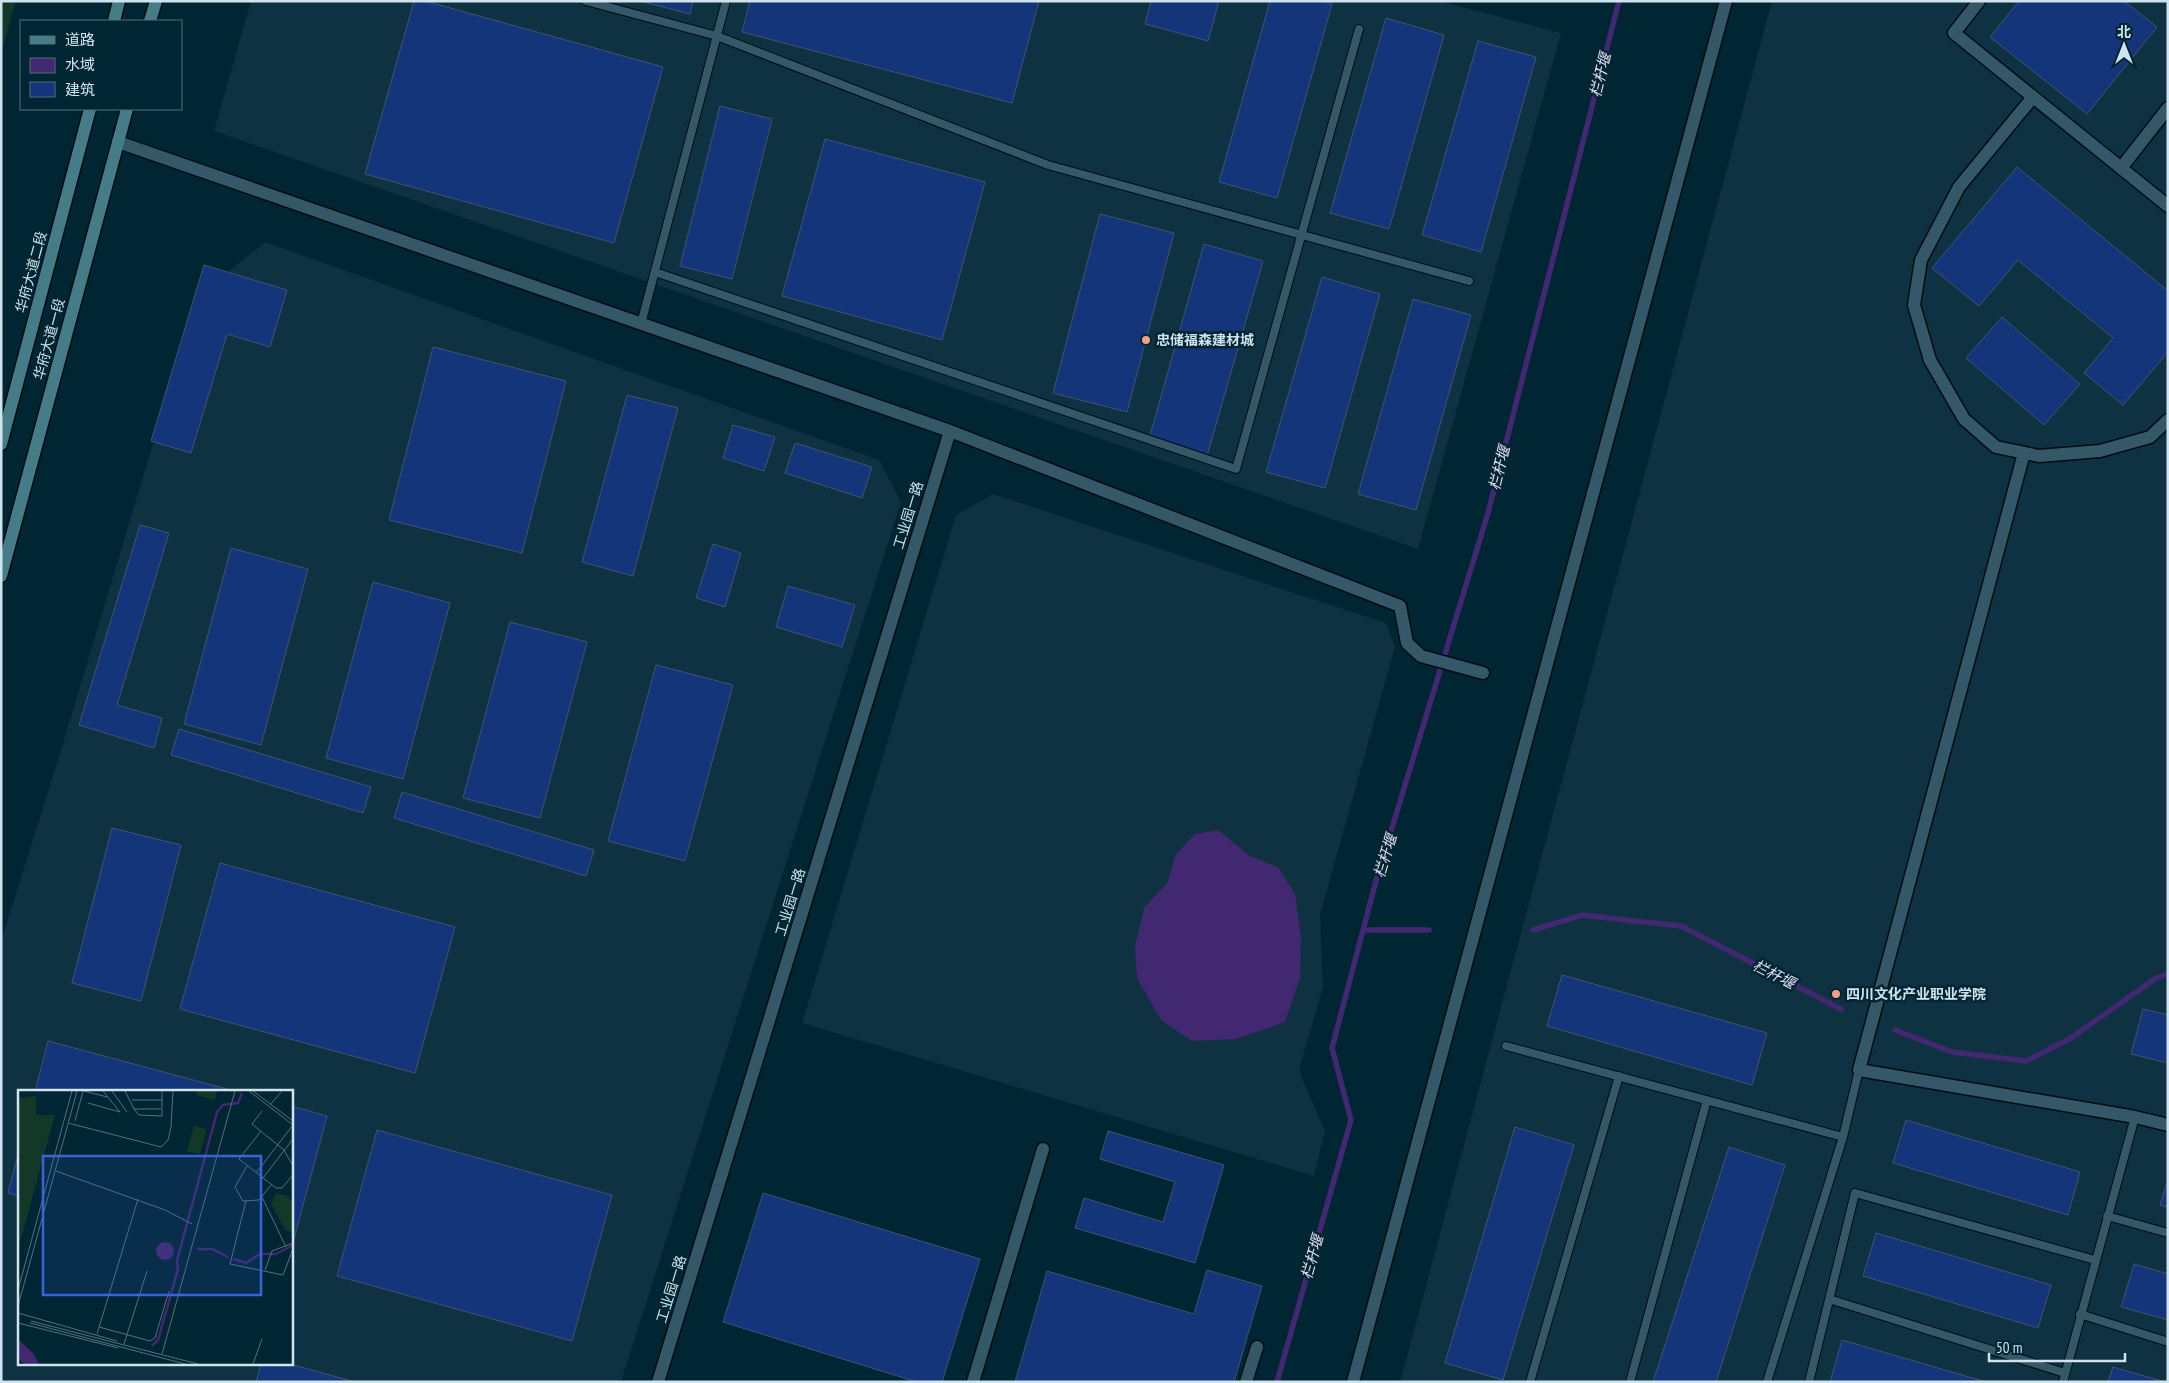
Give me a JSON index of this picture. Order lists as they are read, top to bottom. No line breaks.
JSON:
{"streets":{"main road":["华府大道二段","华府大道一段"],"street":["工业园一路"]},"water":["栏杆堰"],"places":["忠储福森建材城","四川文化产业职业学院"],"legend":["道路","水域","建筑"],"scale_bar":"50 m","north":"top"}
